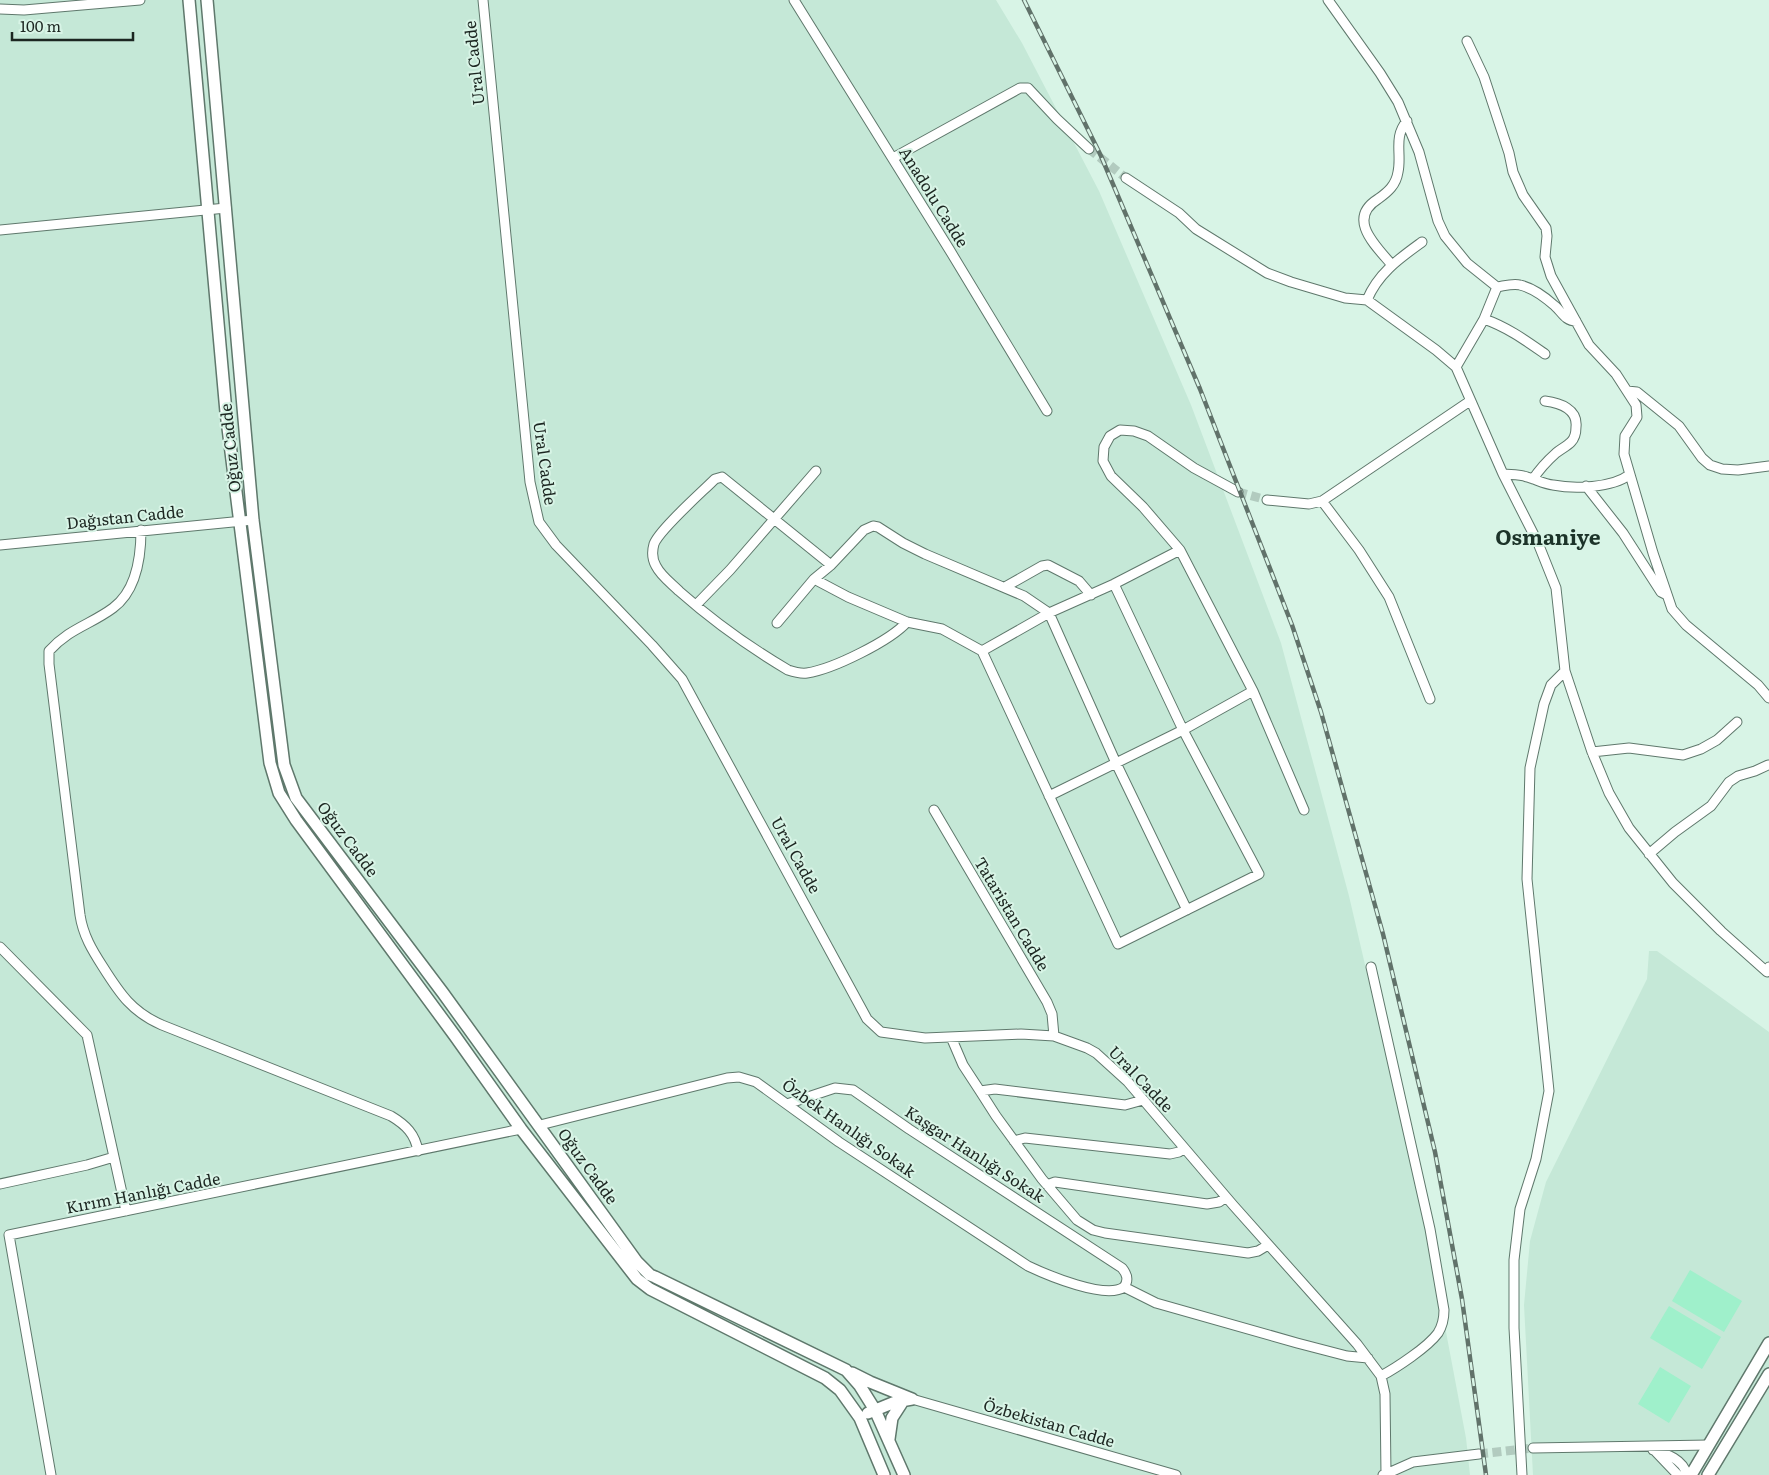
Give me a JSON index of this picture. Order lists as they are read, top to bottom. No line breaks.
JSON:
{"streets":{"street":["Ural Cadde","Anadolu Cadde","Oğuz Cadde","Dağıstan Cadde","Tataristan Cadde","Özbek Hanlığı Sokak","Kaşgar Hanlığı Sokak","Kırım Hanlığı Cadde","Özbekistan Cadde"]},"crossings":[["Ural Cadde","Tataristan Cadde"],["Oğuz Cadde","Dağıstan Cadde"],["Oğuz Cadde","Özbek Hanlığı Sokak"],["Oğuz Cadde","Kırım Hanlığı Cadde"],["Özbek Hanlığı Sokak","Kaşgar Hanlığı Sokak"]],"districts":["Osmaniye"],"scale_bar":"100 m"}
